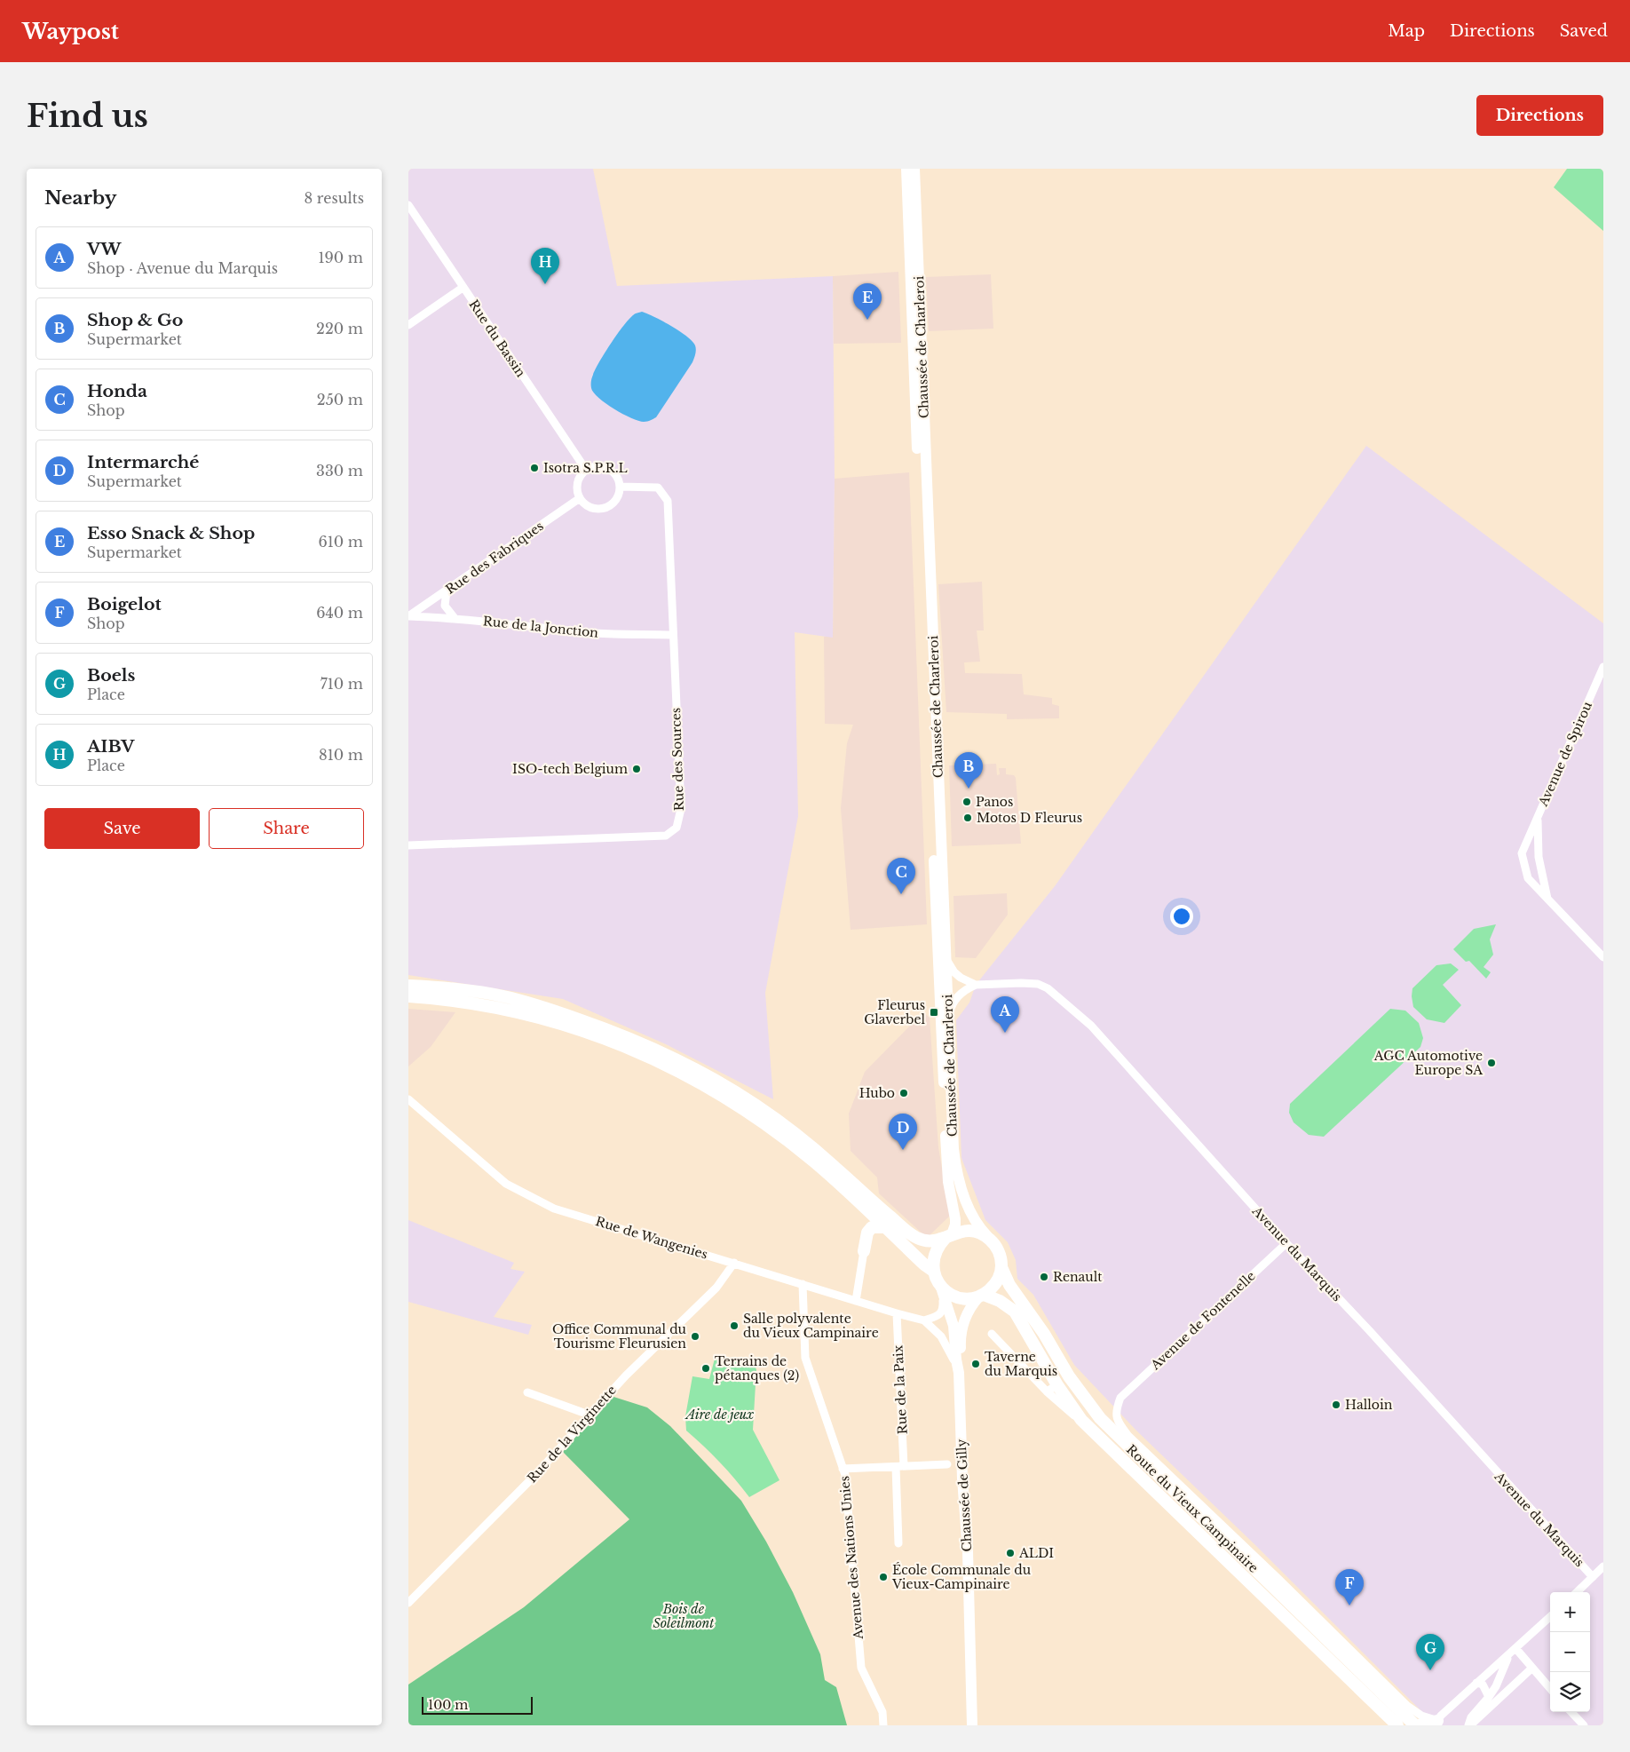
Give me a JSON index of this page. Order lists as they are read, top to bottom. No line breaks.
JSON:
{"streets":{"highway":["Route du Vieux Campinaire"],"main road":["Chaussée de Charleroi","Chaussée de Gilly"],"street":["Rue du Bassin","Rue des Fabriques","Rue de la Jonction","Avenue de Spirou","Rue des Sources","Rue de Wangenies","Avenue du Marquis","Avenue de Fontenelle","Rue de la Paix","Rue de la Virginette","Avenue des Nations Unies"]},"crossings":[["Rue du Bassin","Rue des Fabriques"],["Rue du Bassin","Rue des Sources"],["Chaussée de Charleroi","Chaussée de Gilly"],["Chaussée de Charleroi","Route du Vieux Campinaire"],["Rue des Fabriques","Rue de la Jonction"],["Rue des Fabriques","Rue des Sources"],["Rue de la Jonction","Rue des Sources"],["Rue de Wangenies","Rue de la Paix"],["Rue de Wangenies","Rue de la Virginette"],["Rue de Wangenies","Avenue des Nations Unies"],["Avenue du Marquis","Avenue de Fontenelle"],["Chaussée de Gilly","Route du Vieux Campinaire"]],"parks":["Aire de jeux","Bois de Soleilmont"],"places":{"other":["Isotra S.P.R.L","ISO-tech Belgium","Panos","Motos D Fleurus","AGC Automotive Europe SA","Hubo","Renault","Salle polyvalente du Vieux Campinaire","Office Communal du Tourisme Fleurusien","Taverne du Marquis","Terrains de pétanques (2)","Halloin","ALDI","École Communale du Vieux-Campinaire"],"transit":["Fleurus Glaverbel"]},"scale_bar":"100 m","page":{"header":"Waypost","nav":["Map","Directions","Saved"],"buttons":["Directions",["Save","Share"]],"title":"Find us","heading":["Nearby","8 results"],"list":[{"mark":"A","name":"VW","note":"Shop · Avenue du Marquis","value":"190 m"},{"mark":"B","name":"Shop & Go","note":"Supermarket","value":"220 m"},{"mark":"C","name":"Honda","note":"Shop","value":"250 m"},{"mark":"D","name":"Intermarché","note":"Supermarket","value":"330 m"},{"mark":"E","name":"Esso Snack & Shop","note":"Supermarket","value":"610 m"},{"mark":"F","name":"Boigelot","note":"Shop","value":"640 m"},{"mark":"G","name":"Boels","note":"Place","value":"710 m"},{"mark":"H","name":"AIBV","note":"Place","value":"810 m"}],"pins":["H","E","B","C","A","D","F","G"],"map_buttons":["+","−"],"scale":"100 m"}}
